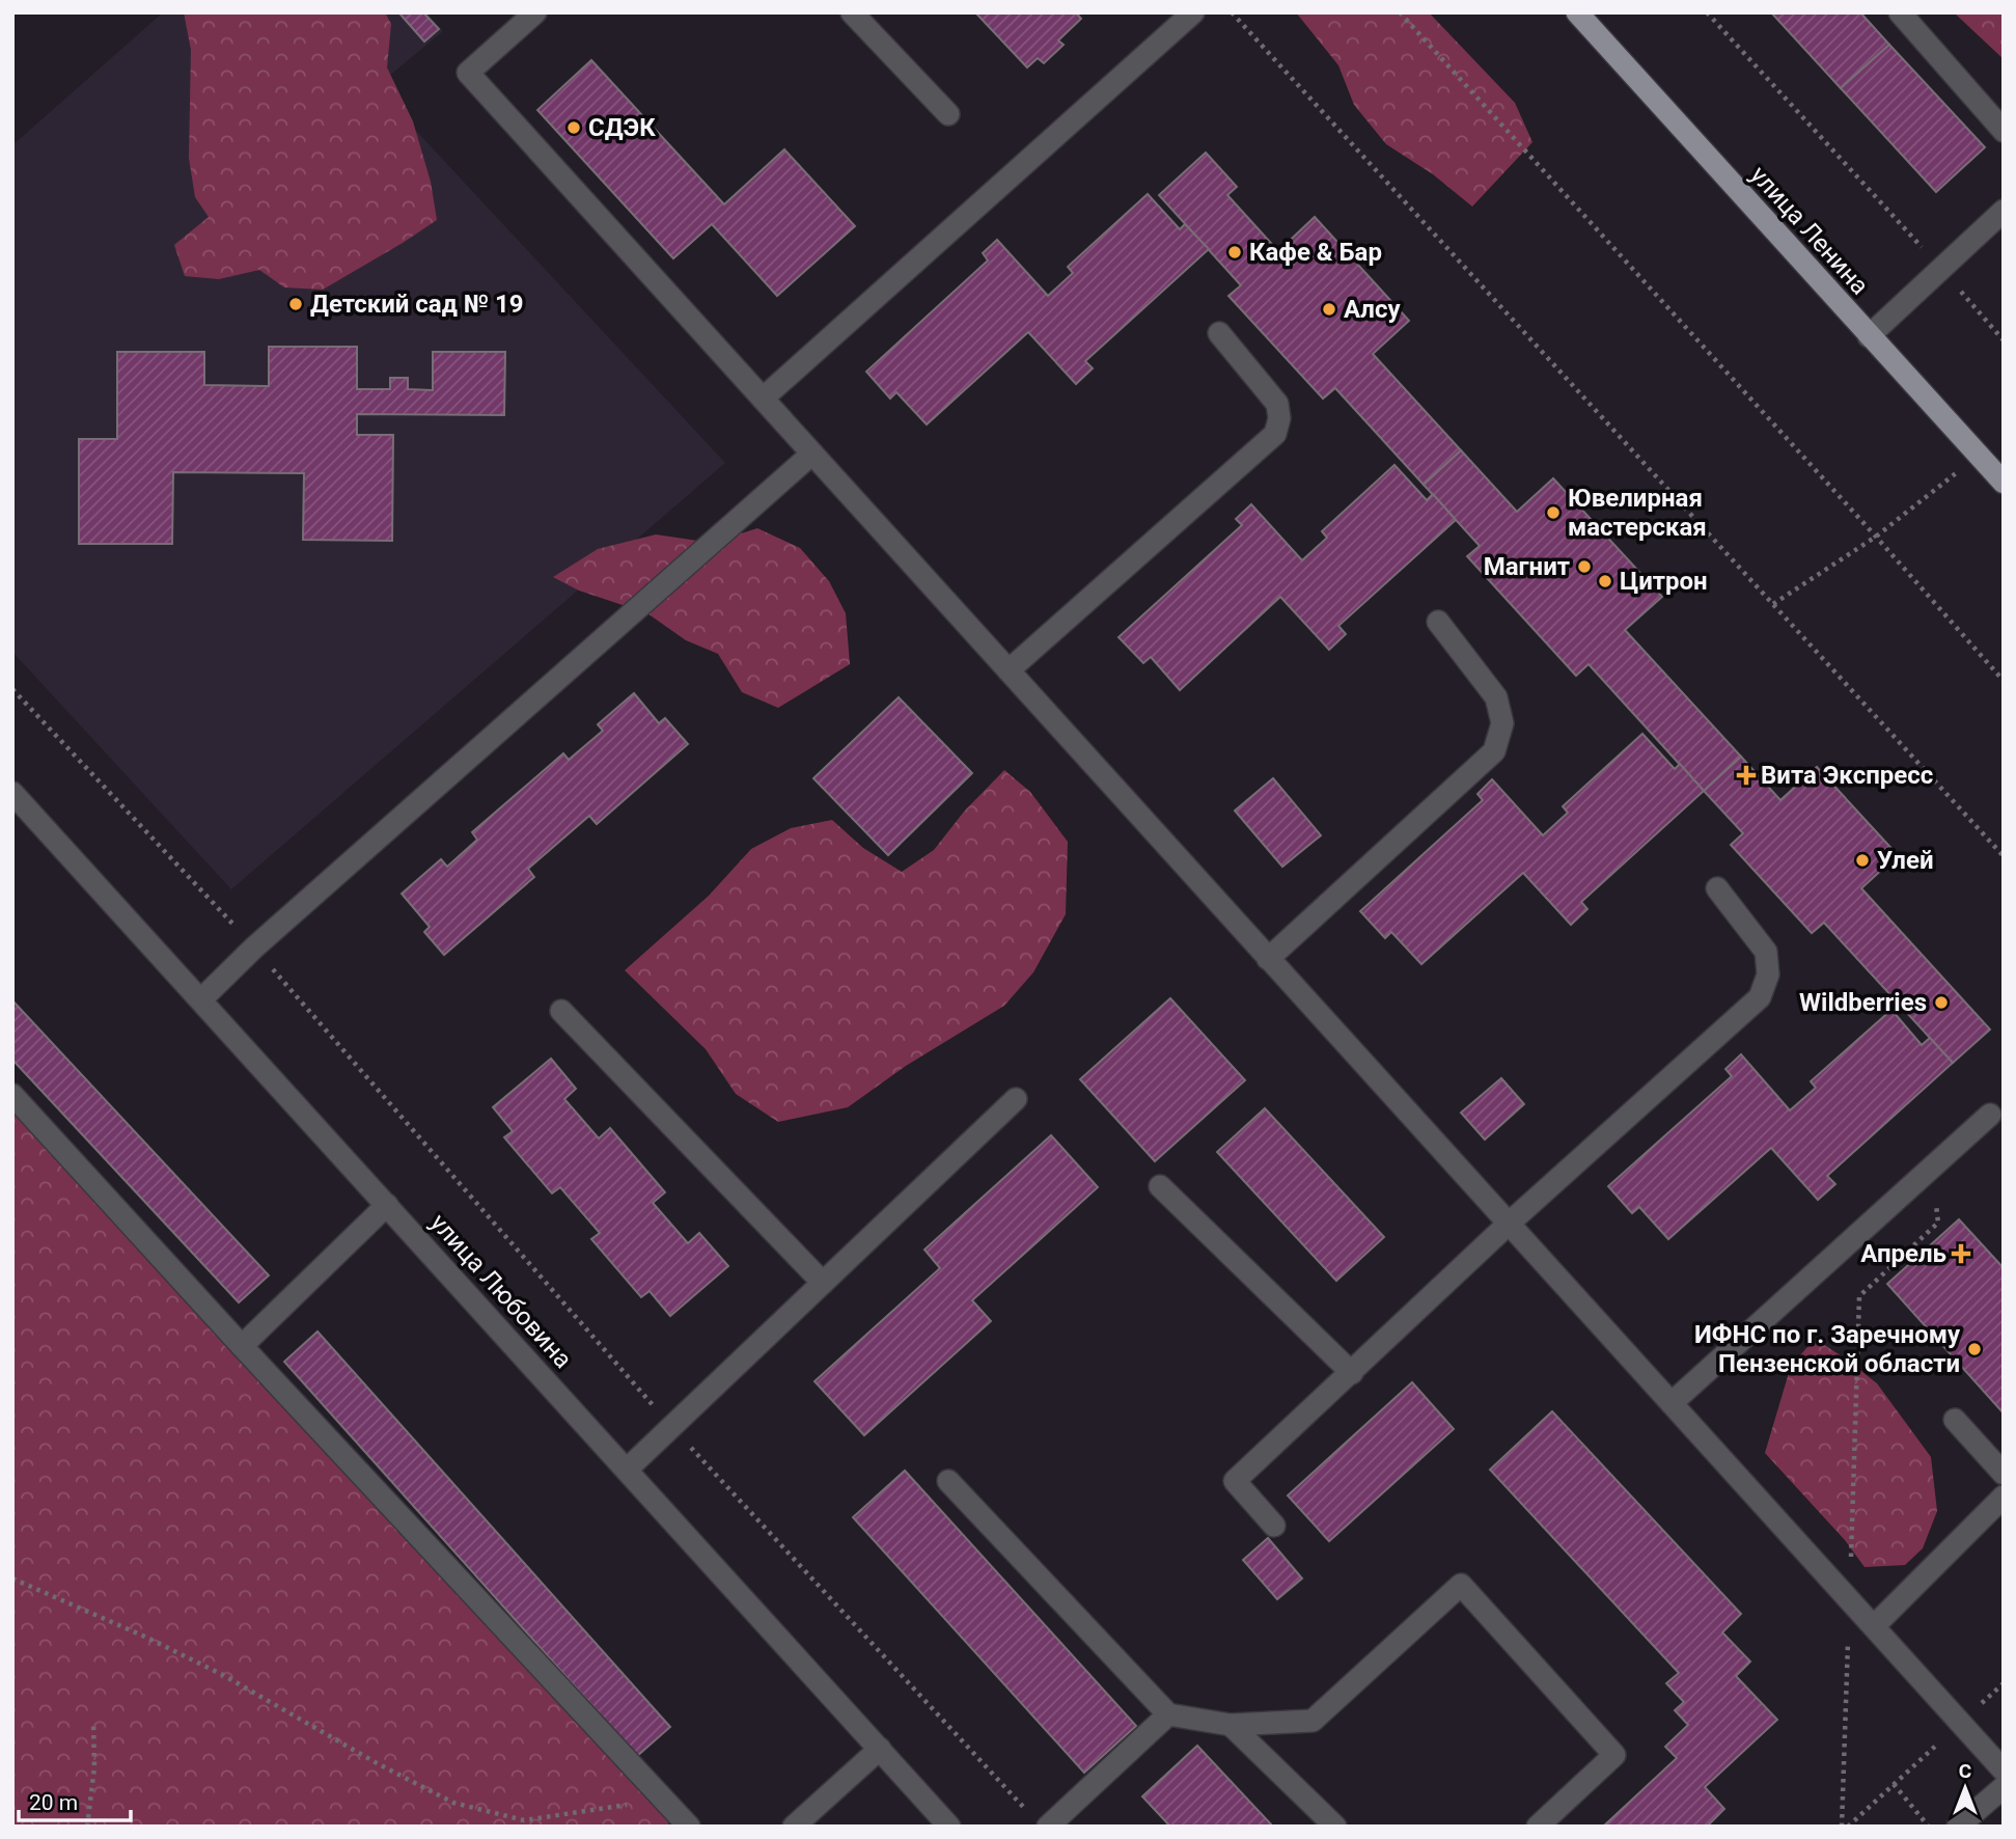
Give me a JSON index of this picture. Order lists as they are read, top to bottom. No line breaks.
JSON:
{"streets":{"main road":["улица Ленина"],"street":["улица Любовина"]},"places":{"other":["СДЭК","Кафе & Бар","Детский сад № 19","Алсу","Ювелирная мастерская","Магнит","Цитрон","Улей","Wildberries","ИФНС по г. Заречному Пензенской области"],"health":["Вита Экспресс","Апрель"]},"scale_bar":"20 m","north":"top"}
